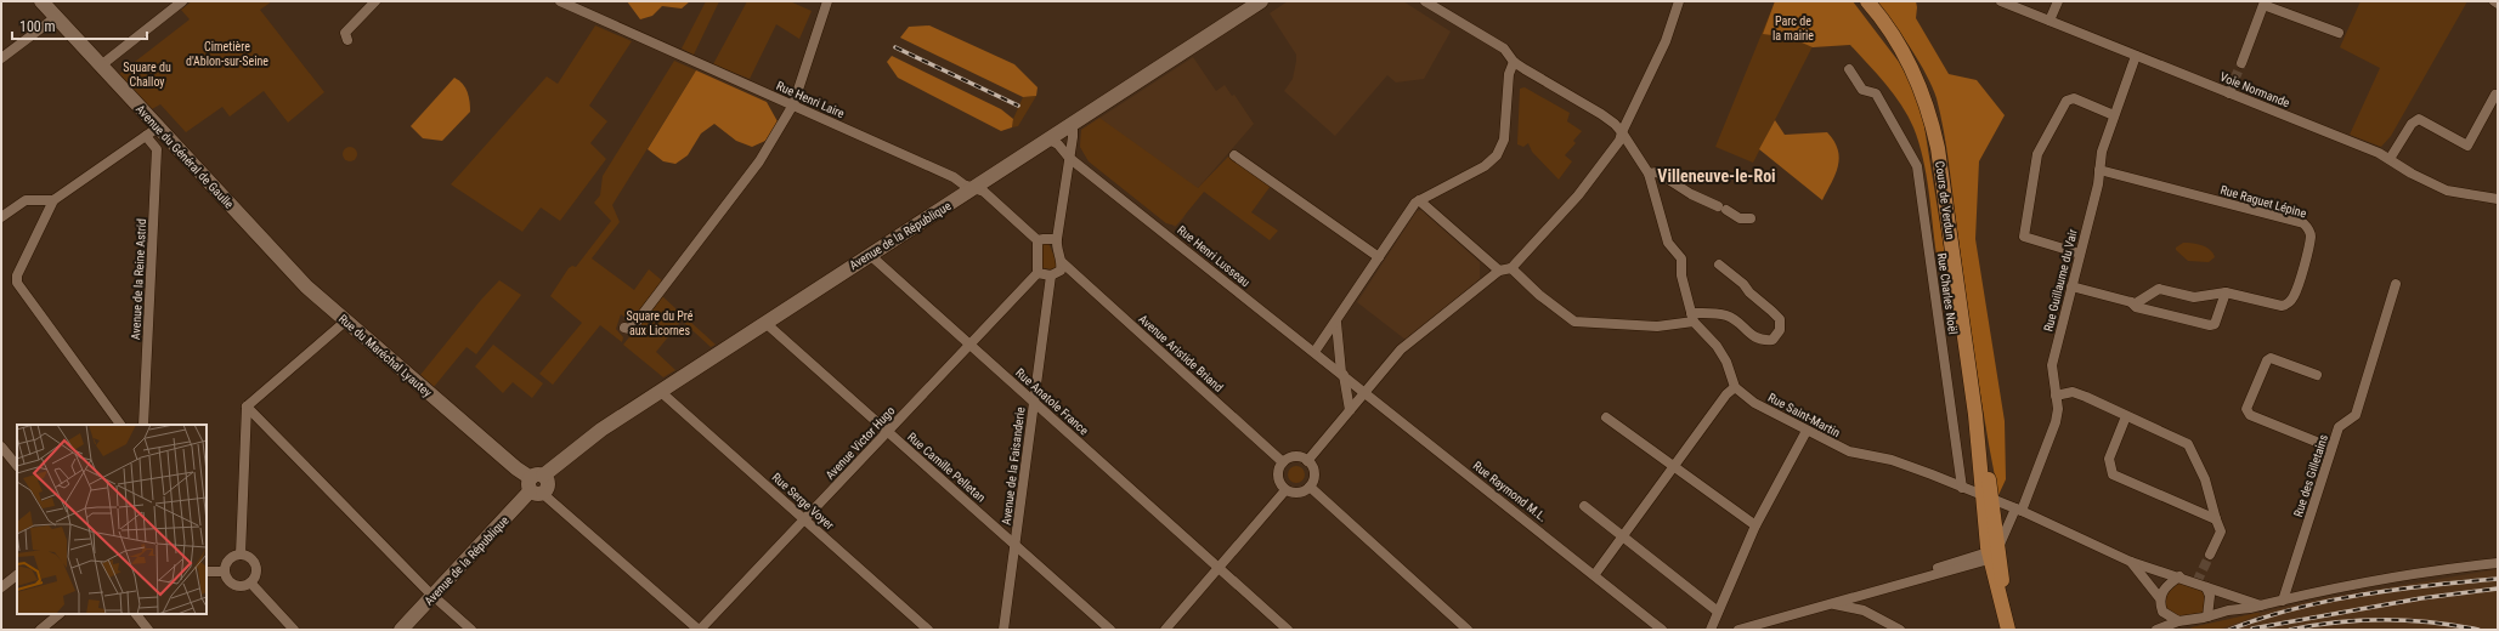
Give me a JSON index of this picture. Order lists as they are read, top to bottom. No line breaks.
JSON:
{"streets":{"main road":["Avenue du Général de Gaulle","Cours de Verdun","Avenue de la République","Rue du Maréchal Lyautey"],"street":["Voie Normande","Rue Henri Laire","Rue Raguet Lépine","Rue Henri Lusseau","Avenue de la Reine Astrid","Rue Guillaume du Vair","Rue Charles Noël","Avenue Aristide Briand","Rue Anatole France","Rue Saint-Martin","Avenue Victor Hugo","Avenue de la Faisanderie","Rue Camille Pelletan","Rue des Gilletains","Rue Raymond M.L.","Rue Serge Voyer"]},"crossings":[["Voie Normande","Rue Guillaume du Vair"],["Rue Henri Laire","Avenue de la République"],["Avenue du Général de Gaulle","Avenue de la Reine Astrid"],["Avenue du Général de Gaulle","Rue du Maréchal Lyautey"],["Cours de Verdun","Rue Guillaume du Vair"],["Cours de Verdun","Rue Saint-Martin"],["Rue Raguet Lépine","Rue Guillaume du Vair"],["Avenue de la République","Rue du Maréchal Lyautey"],["Avenue de la République","Rue Anatole France"],["Avenue de la République","Rue Camille Pelletan"],["Avenue de la République","Rue Serge Voyer"],["Rue Henri Lusseau","Rue Raymond M.L."],["Rue Guillaume du Vair","Rue Saint-Martin"],["Rue Charles Noël","Rue Saint-Martin"],["Rue Anatole France","Avenue Victor Hugo"],["Rue Anatole France","Avenue de la Faisanderie"],["Avenue Victor Hugo","Rue Camille Pelletan"],["Avenue Victor Hugo","Rue Serge Voyer"],["Avenue de la Faisanderie","Rue Camille Pelletan"]],"districts":["Villeneuve-le-Roi"],"parks":["Parc de la mairie","Cimetière d'Ablon-sur-Seine","Square du Challoy","Square du Pré aux Licornes"],"scale_bar":"100 m"}
